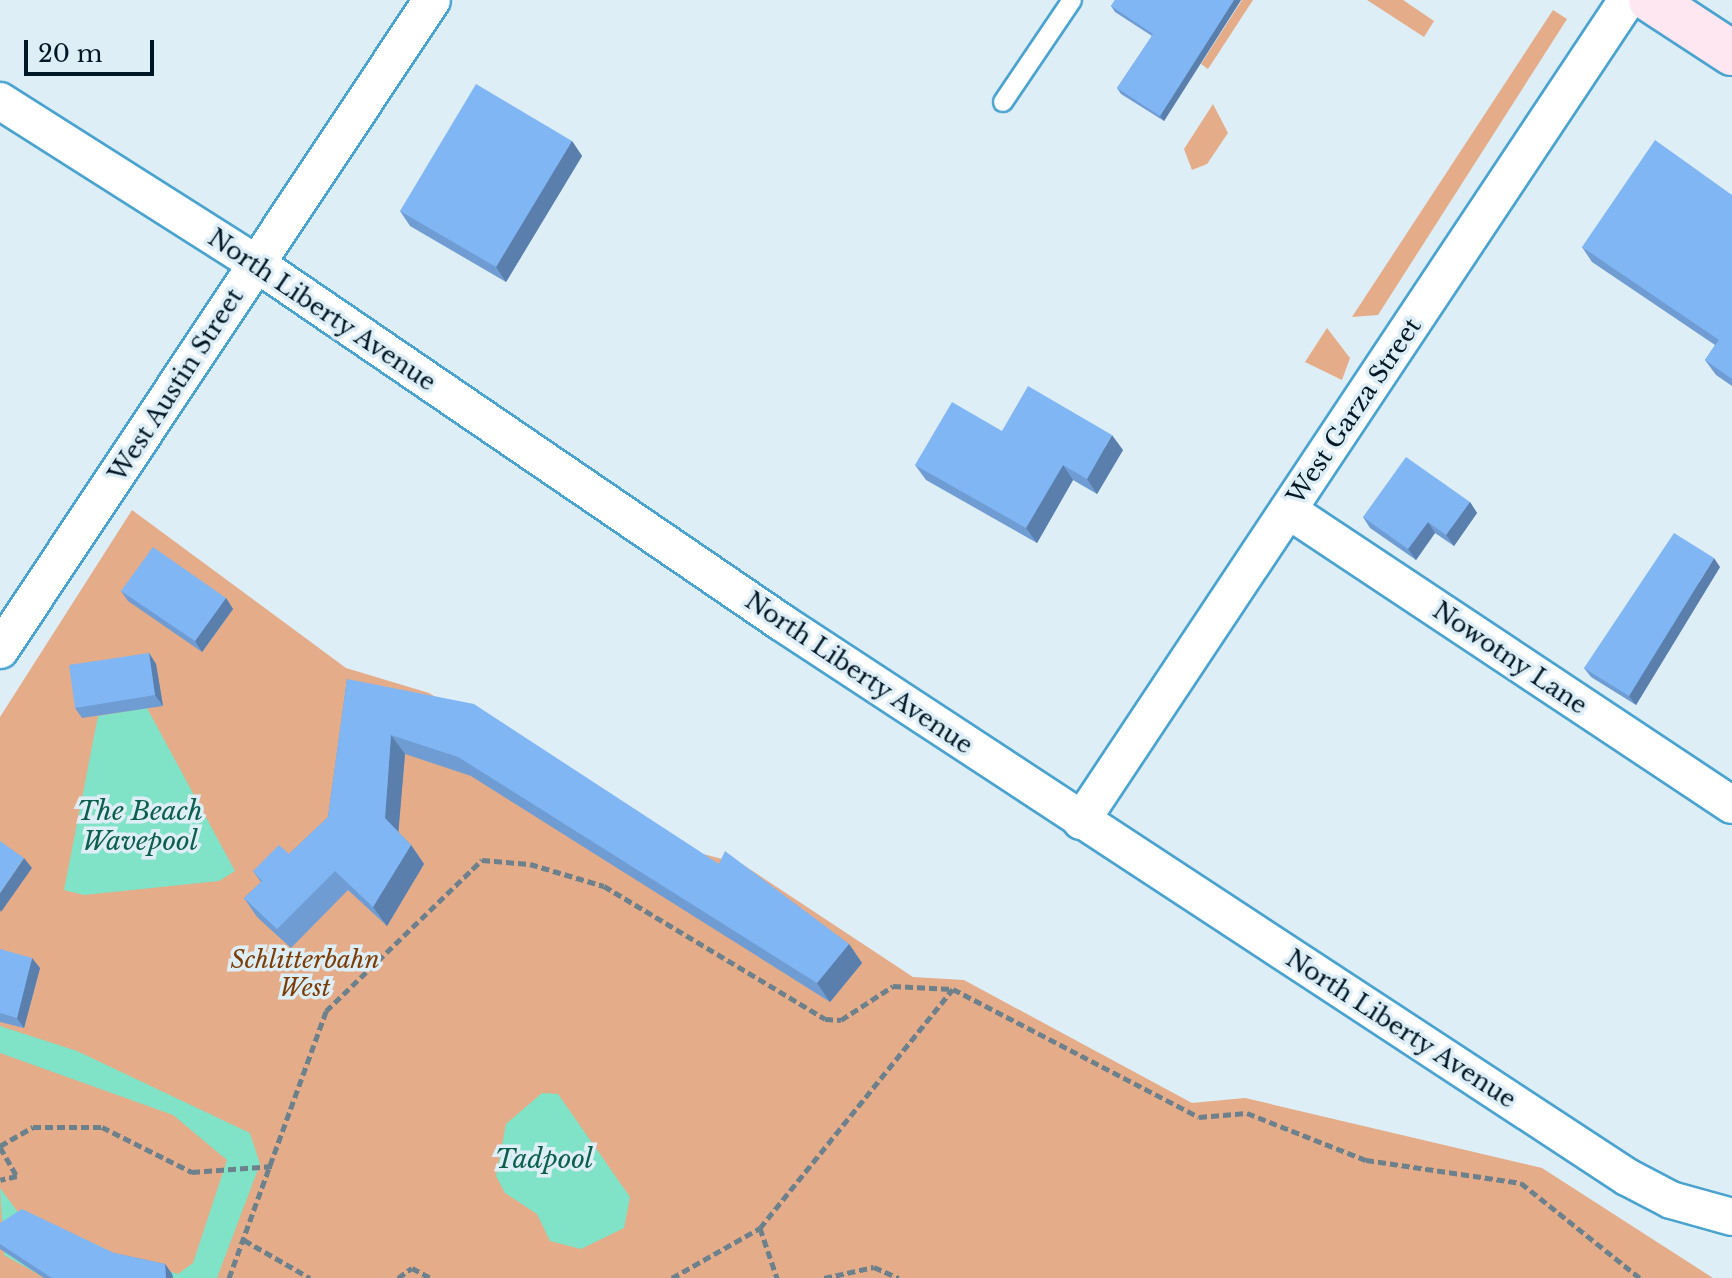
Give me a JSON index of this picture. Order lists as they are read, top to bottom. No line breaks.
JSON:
{"streets":{"street":["North Liberty Avenue","West Austin Street","West Garza Street","Nowotny Lane"]},"crossings":[["North Liberty Avenue","West Austin Street"],["North Liberty Avenue","West Garza Street"],["West Garza Street","Nowotny Lane"]],"water":["The Beach Wavepool","Tadpool"],"parks":["Schlitterbahn West"],"scale_bar":"20 m"}
